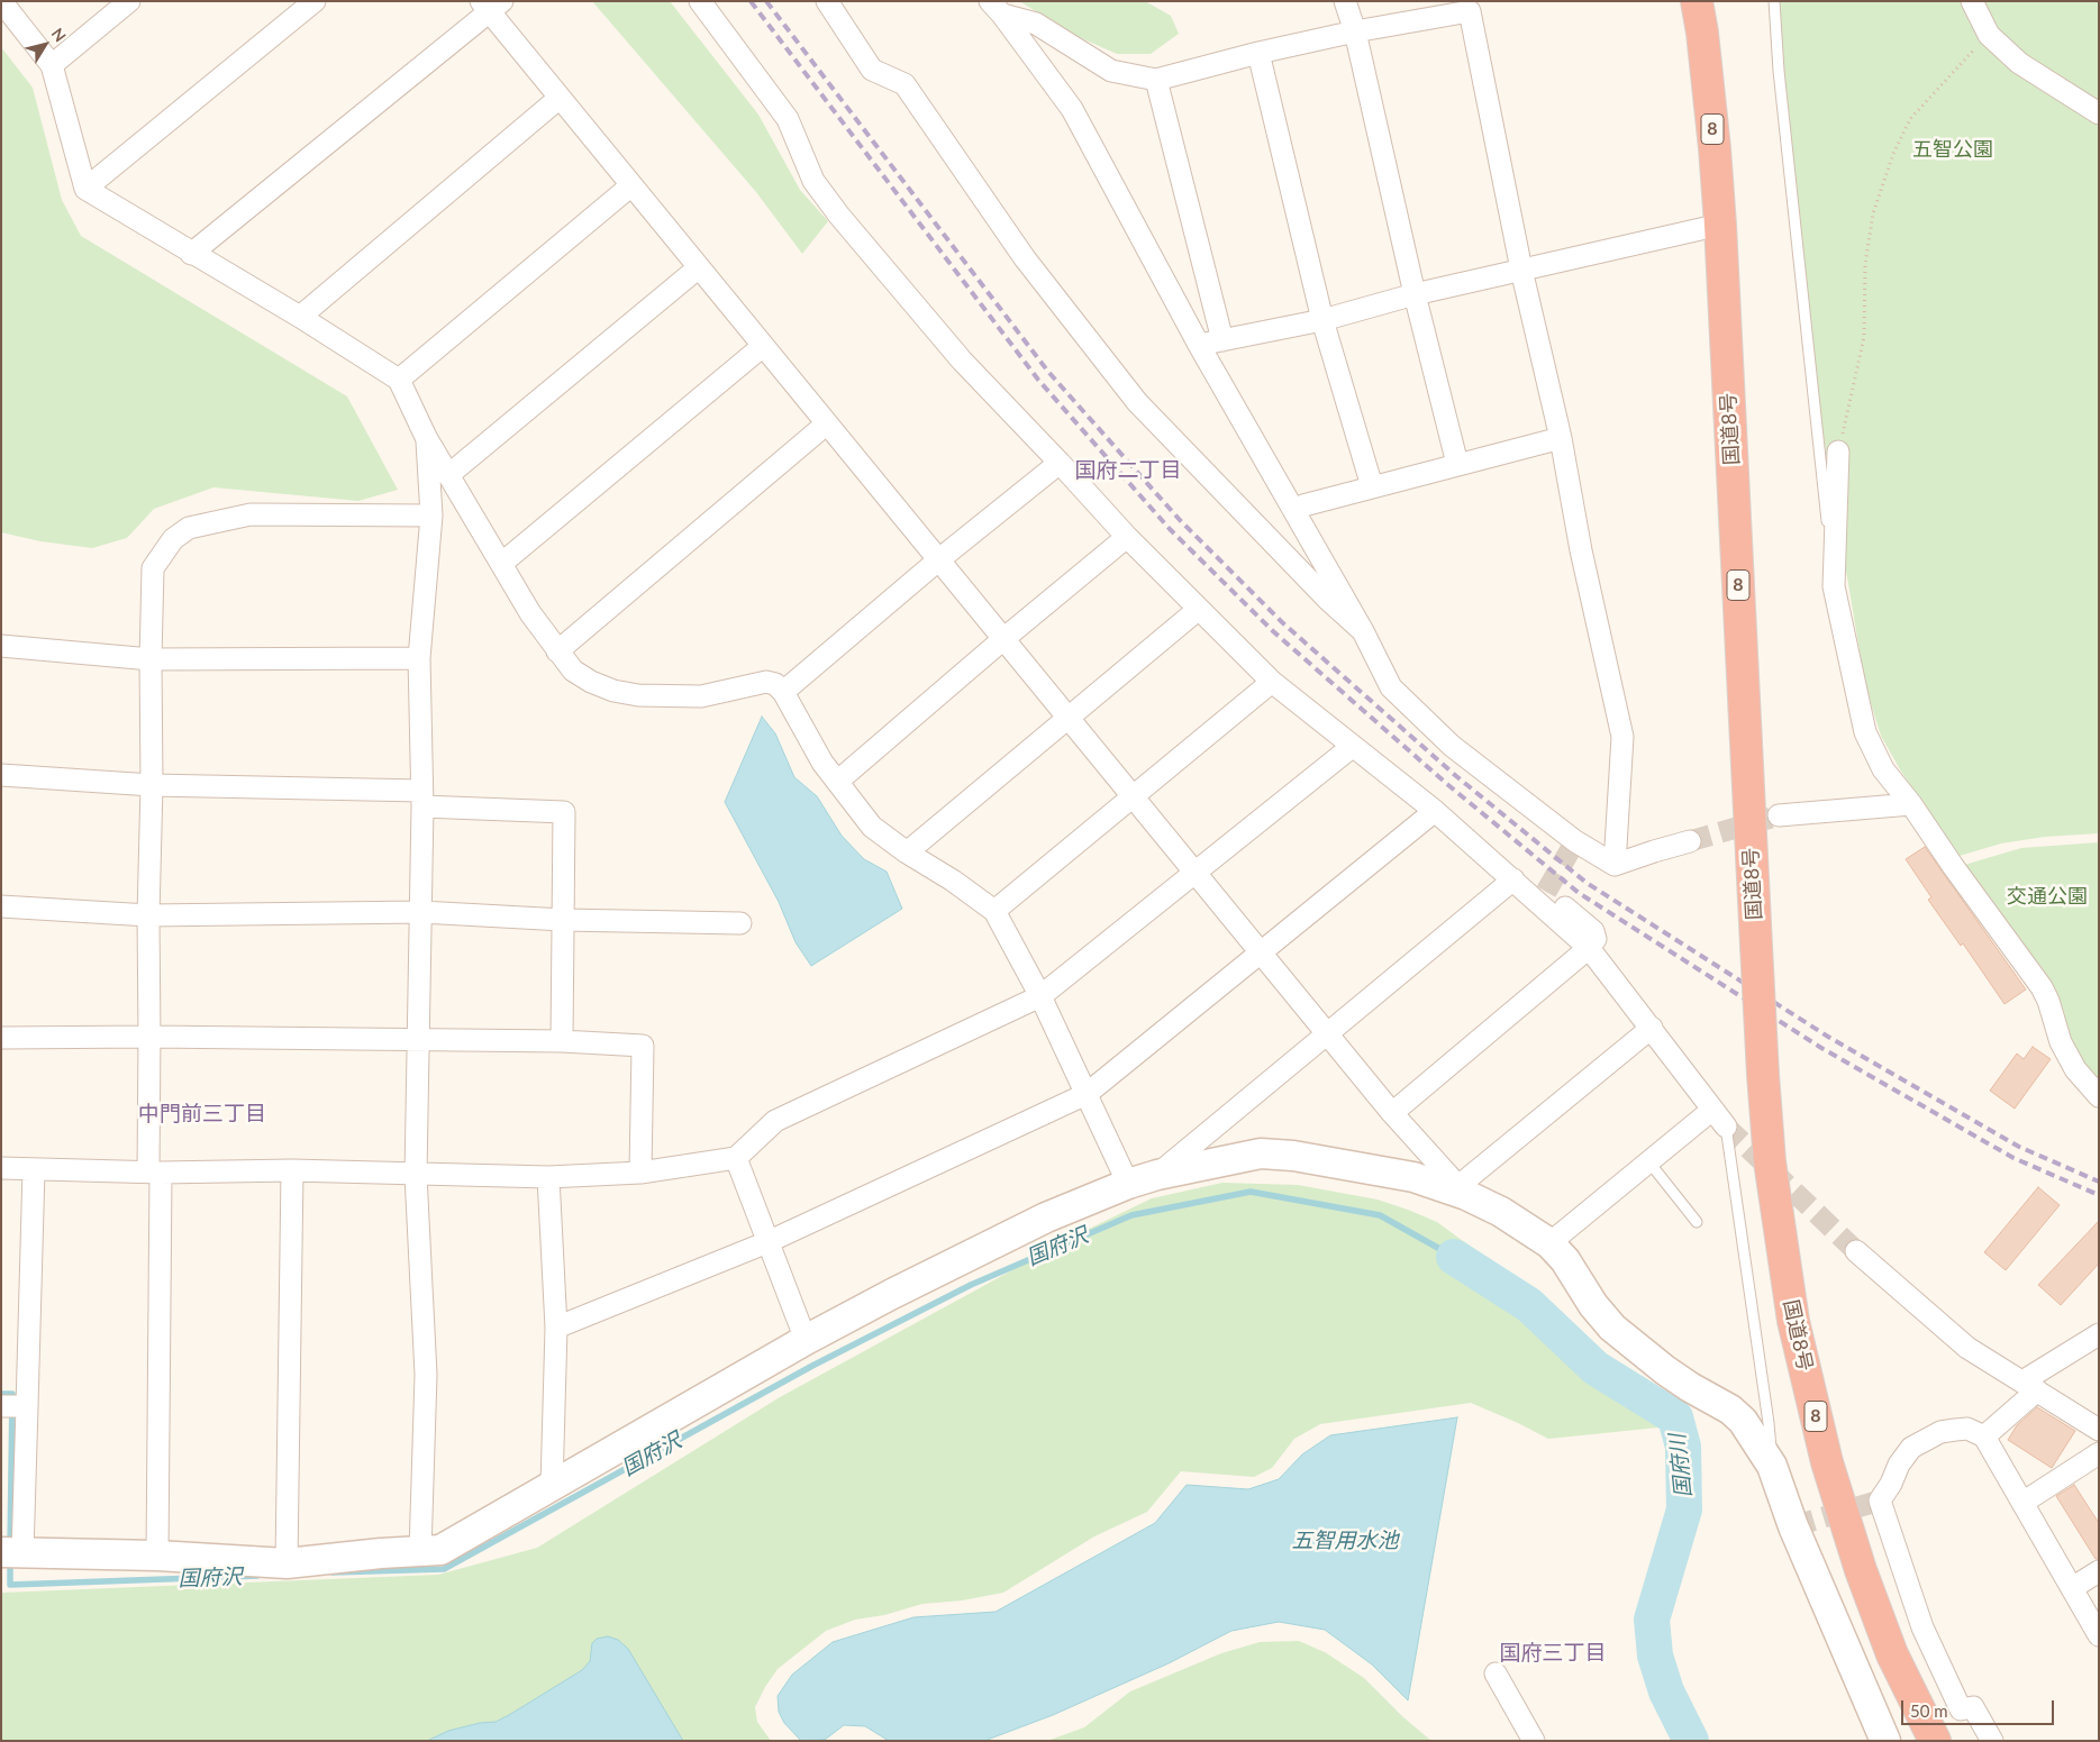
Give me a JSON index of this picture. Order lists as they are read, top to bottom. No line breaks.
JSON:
{"streets":{"highway":["8","国道8号"]},"districts":["国府二丁目","中門前三丁目","国府三丁目"],"water":["国府沢","国府川","五智用水池"],"parks":["五智公園","交通公園"],"scale_bar":"50 m","north":"top right"}
